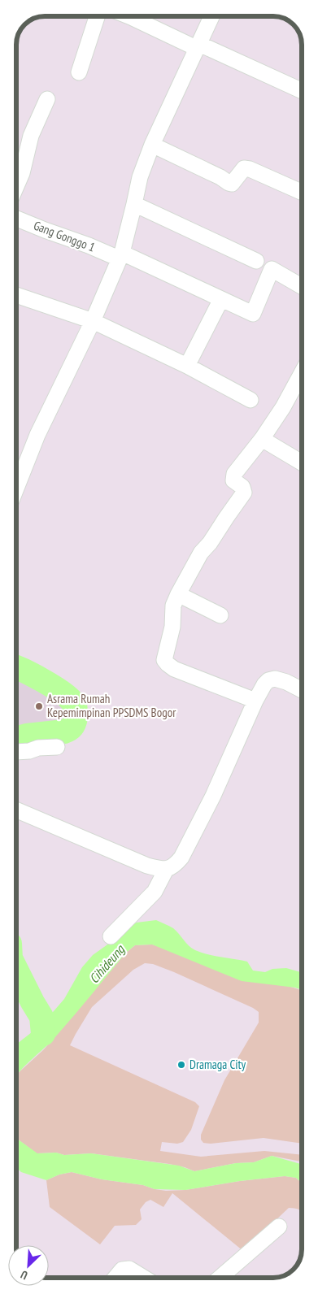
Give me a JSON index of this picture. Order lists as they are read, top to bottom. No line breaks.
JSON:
{"streets":{"street":["Gang Gonggo 1"]},"water":["Cihideung"],"places":["Asrama Rumah Kepemimpinan PPSDMS Bogor","Dramaga City"],"north":"bottom left"}
